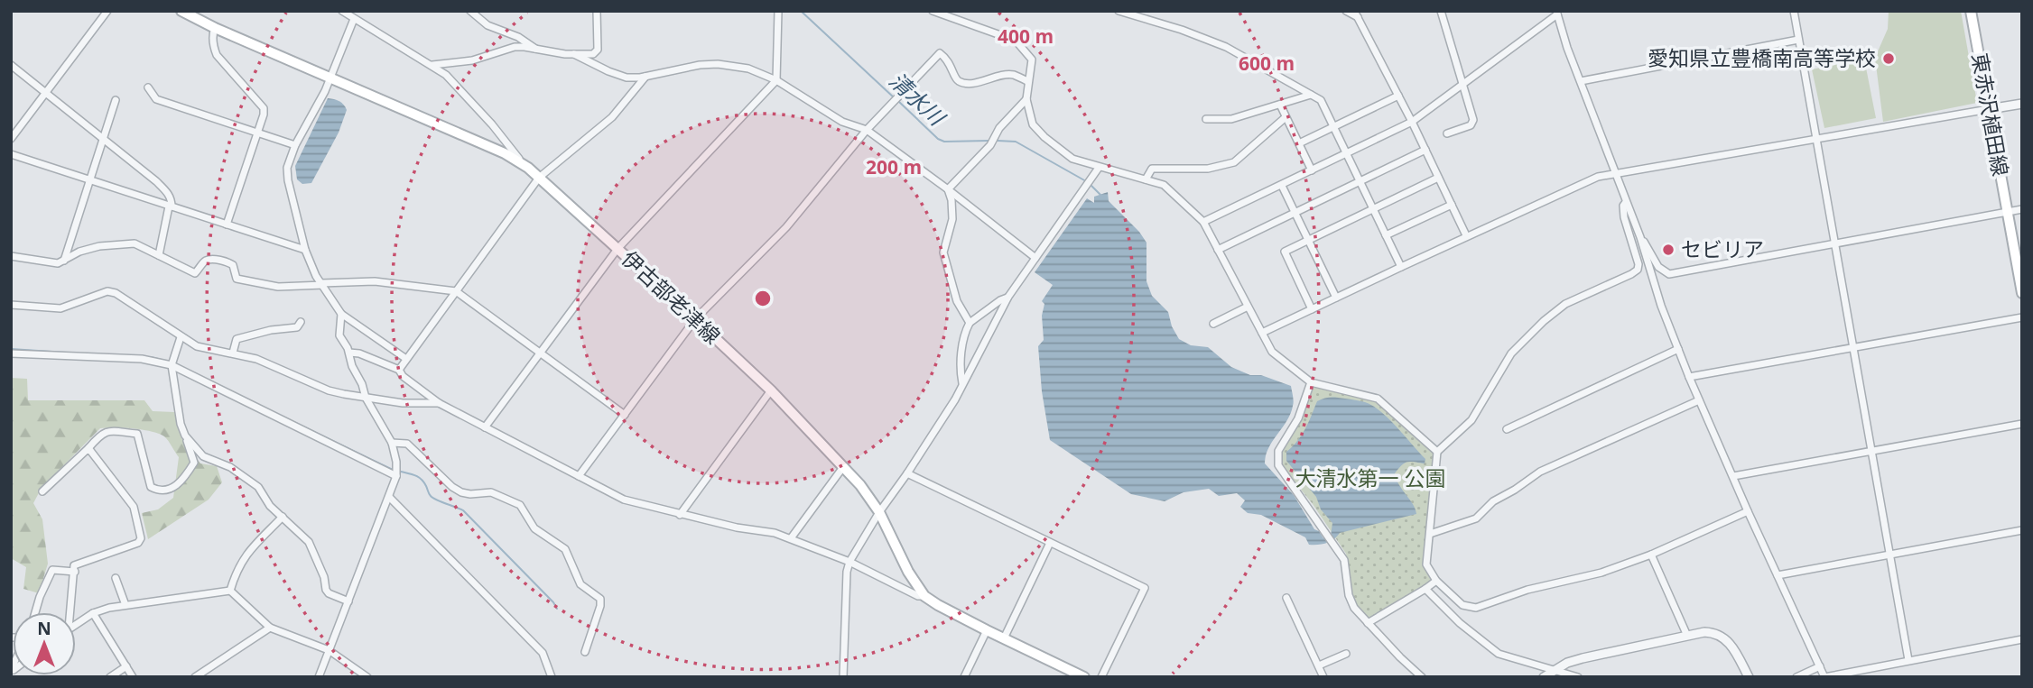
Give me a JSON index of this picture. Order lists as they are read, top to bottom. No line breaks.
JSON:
{"streets":{"main road":["東赤沢植田線","伊古部老津線"]},"water":["清水川"],"parks":["大清水第一 公園"],"places":["愛知県立豊橋南高等学校","セビリア"],"north":"top","rings":["400 m","600 m","200 m"]}
